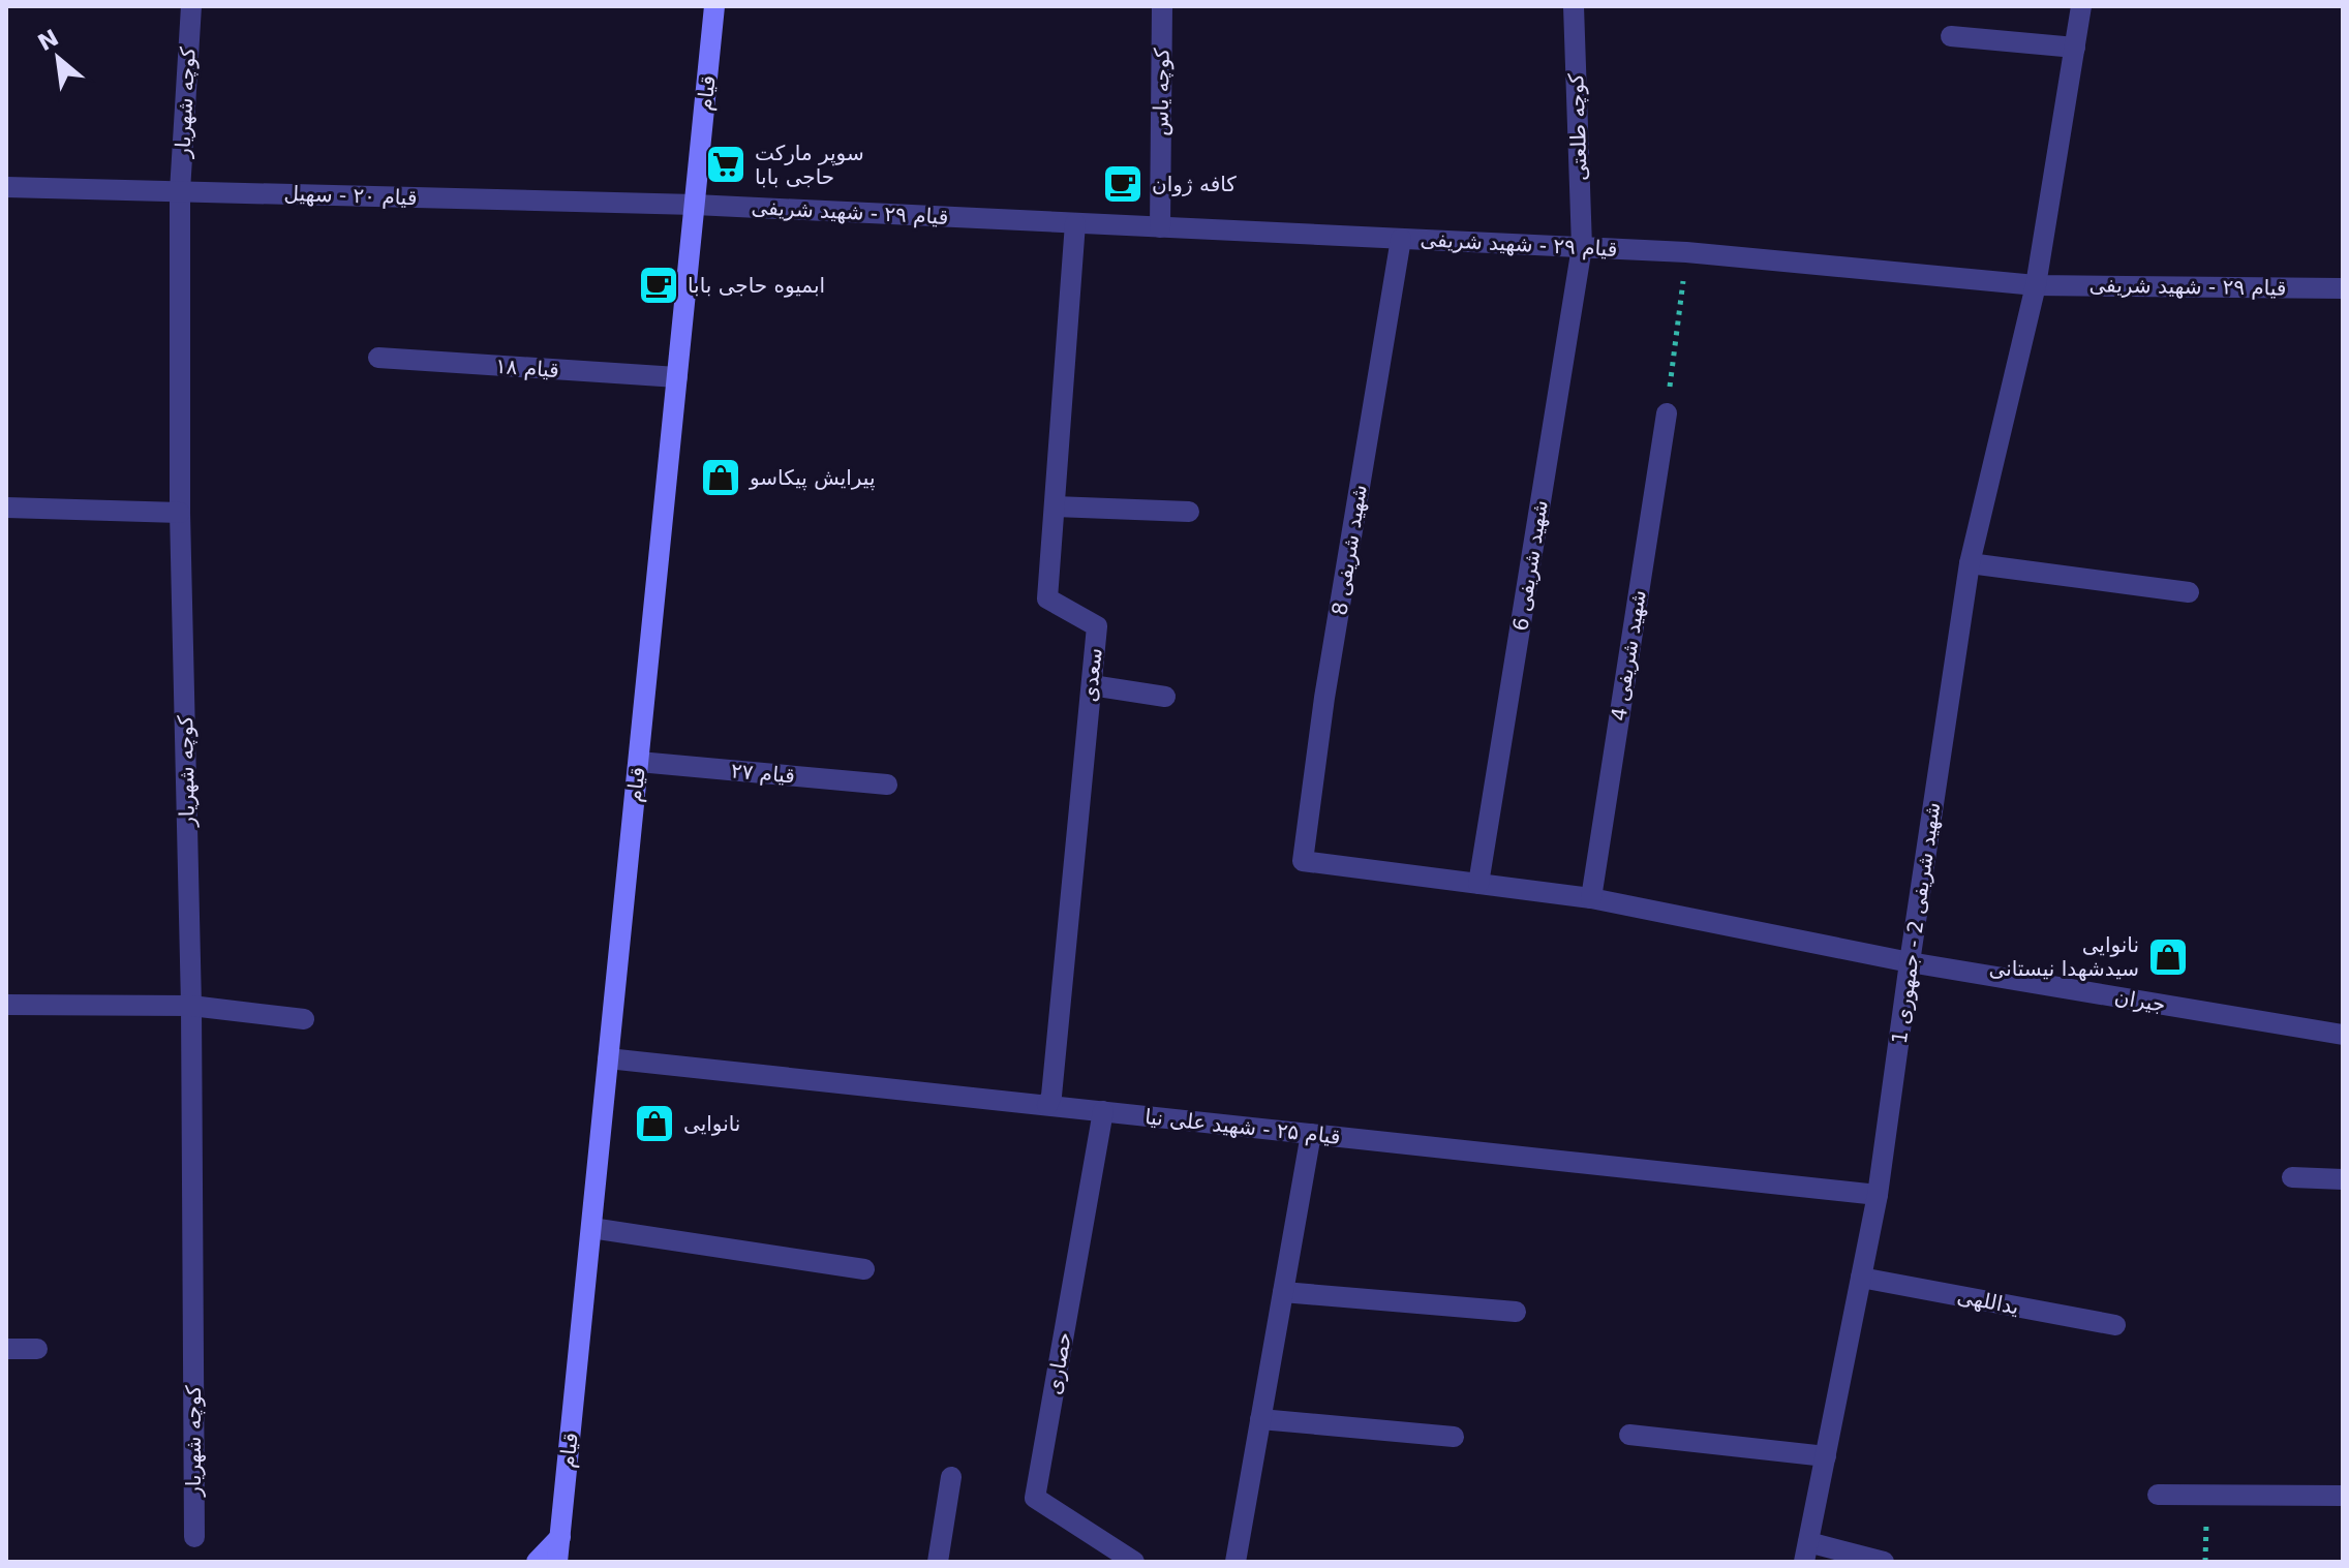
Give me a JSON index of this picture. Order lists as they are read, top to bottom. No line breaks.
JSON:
{"streets":{"main road":["قیام"],"street":["کوچه یاس","کوچه شهریار","کوچه طلعتی","قیام ۲۰ - سهیل","قیام ۲۹ - شهید شریفی","قیام ۱۸","شهید شریفی 8","شهید شریفی 6","شهید شریفی 4","سعدی","قیام ۲۷","شهید شریفی 2 - جمهوری 1","جیران","قیام ۲۵ - شهید علی نیا","یداللهی","حصاری"]},"crossings":[["کوچه یاس","قیام ۲۹ - شهید شریفی"],["قیام","قیام ۲۰ - سهیل"],["قیام","قیام ۲۹ - شهید شریفی"],["قیام","قیام ۱۸"],["قیام","قیام ۲۷"],["قیام","قیام ۲۵ - شهید علی نیا"],["کوچه شهریار","قیام ۲۰ - سهیل"],["کوچه طلعتی","قیام ۲۹ - شهید شریفی"],["کوچه طلعتی","شهید شریفی 6"],["قیام ۲۰ - سهیل","قیام ۲۹ - شهید شریفی"],["قیام ۲۹ - شهید شریفی","شهید شریفی 8"],["قیام ۲۹ - شهید شریفی","شهید شریفی 6"],["قیام ۲۹ - شهید شریفی","سعدی"],["قیام ۲۹ - شهید شریفی","شهید شریفی 2 - جمهوری 1"],["شهید شریفی 8","جیران"],["شهید شریفی 6","جیران"],["شهید شریفی 4","جیران"],["سعدی","قیام ۲۵ - شهید علی نیا"],["شهید شریفی 2 - جمهوری 1","جیران"],["شهید شریفی 2 - جمهوری 1","قیام ۲۵ - شهید علی نیا"],["شهید شریفی 2 - جمهوری 1","یداللهی"],["قیام ۲۵ - شهید علی نیا","حصاری"]],"places":{"supermarket":["سوپر مارکت حاجی بابا"],"cafe":["کافه ژوان","ابمیوه حاجی بابا"],"shop":["پیرایش پیکاسو","نانوایی سیدشهدا نیستانی","نانوایی"]},"north":"top left"}
